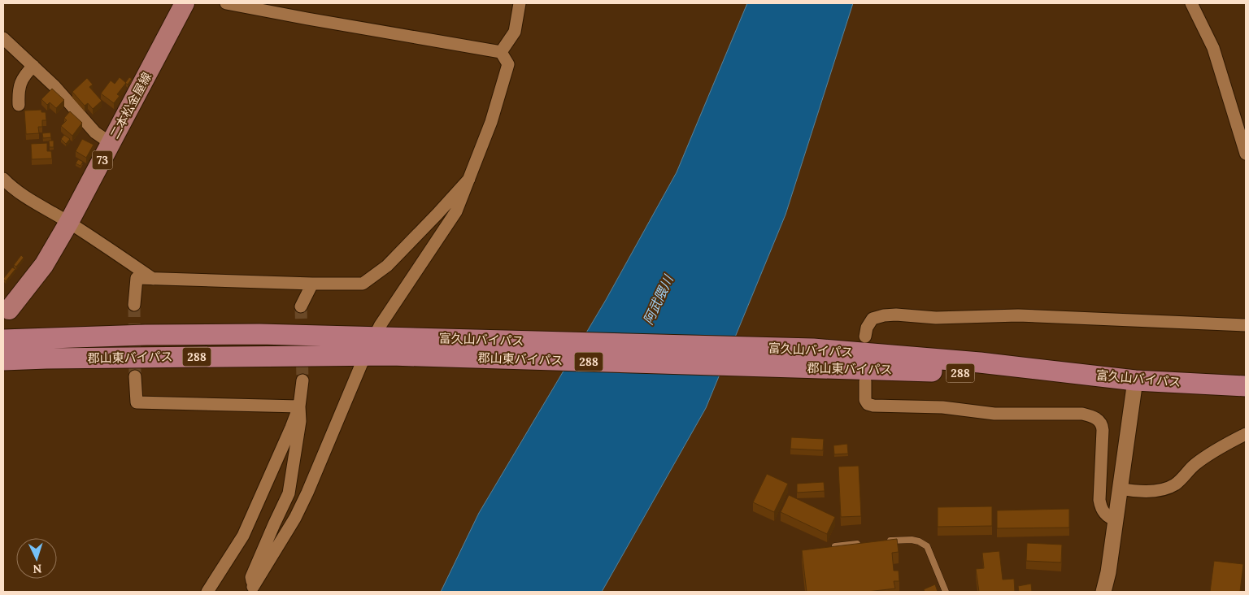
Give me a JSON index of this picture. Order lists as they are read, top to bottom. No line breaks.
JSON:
{"streets":{"highway":["富久山バイパス","288","郡山東バイパス"],"main road":["二本松金屋線","73"]},"crossings":[["富久山バイパス","郡山東バイパス"]],"water":["阿武隈川"],"north":"bottom"}
